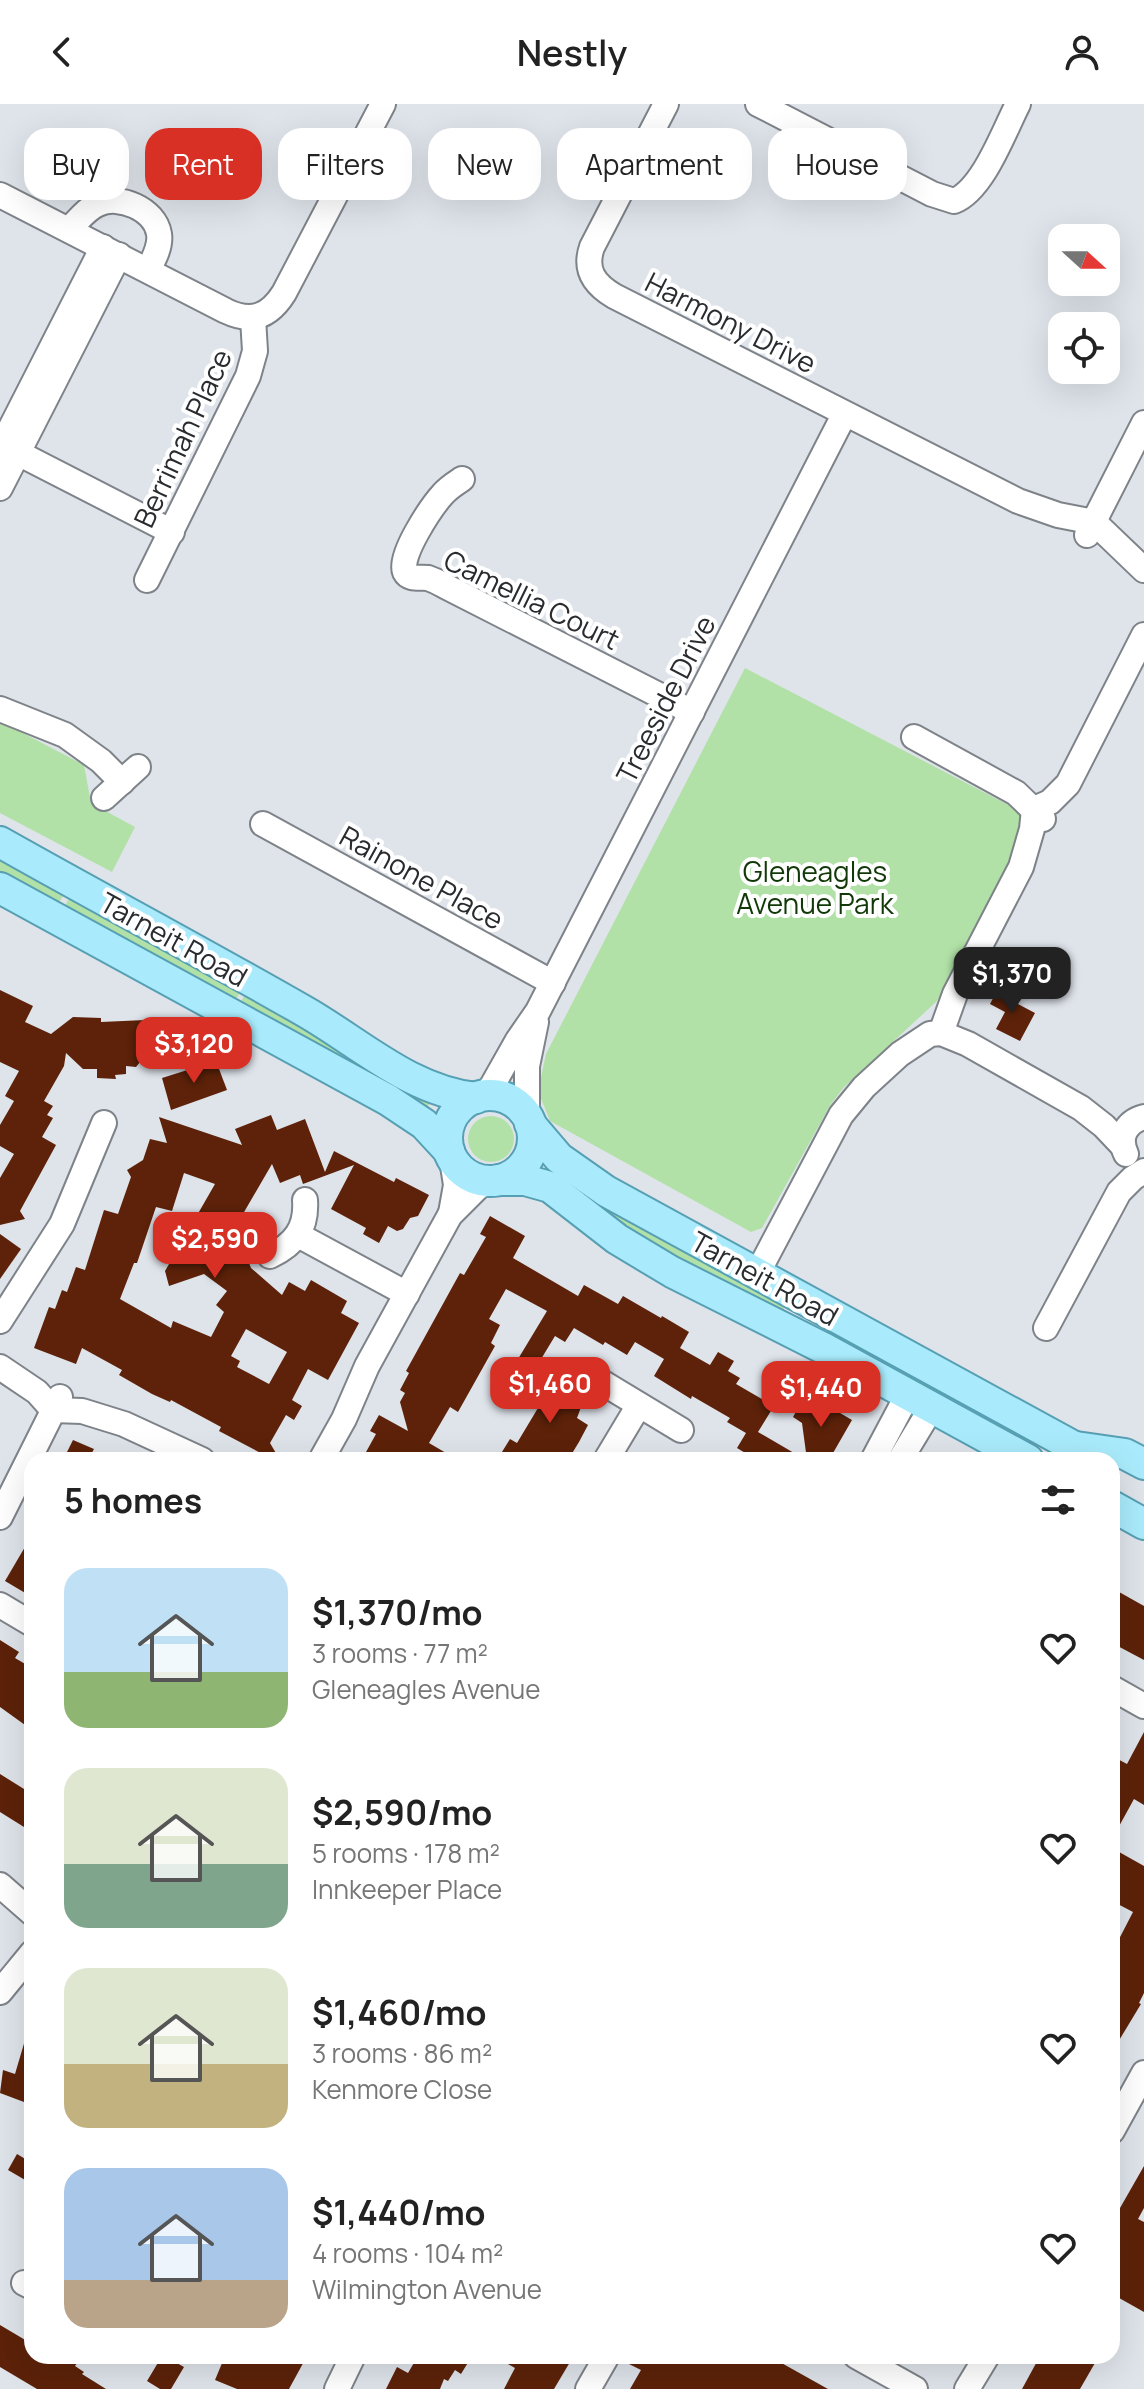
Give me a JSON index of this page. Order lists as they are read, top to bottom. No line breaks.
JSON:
{"streets":{"main road":["Tarneit Road"],"street":["Harmony Drive","Berrimah Place","Camellia Court","Treeside Drive","Rainone Place"]},"crossings":[["Harmony Drive","Treeside Drive"],["Camellia Court","Treeside Drive"],["Treeside Drive","Rainone Place"],["Treeside Drive","Tarneit Road"]],"parks":["Gleneagles Avenue Park"],"north":"right","page":{"header":"Nestly","chip":["Buy","Rent","Filters","New","Apartment","House"],"price":["$1,370","$3,120","$2,590","$1,460","$1,440"],"heading":"5 homes","list":[{"name":"$1,370/mo","note":"3 rooms · 77 m² · Gleneagles Avenue"},{"name":"$2,590/mo","note":"5 rooms · 178 m² · Innkeeper Place"},{"name":"$1,460/mo","note":"3 rooms · 86 m² · Kenmore Close"},{"name":"$1,440/mo","note":"4 rooms · 104 m² · Wilmington Avenue"}]}}
